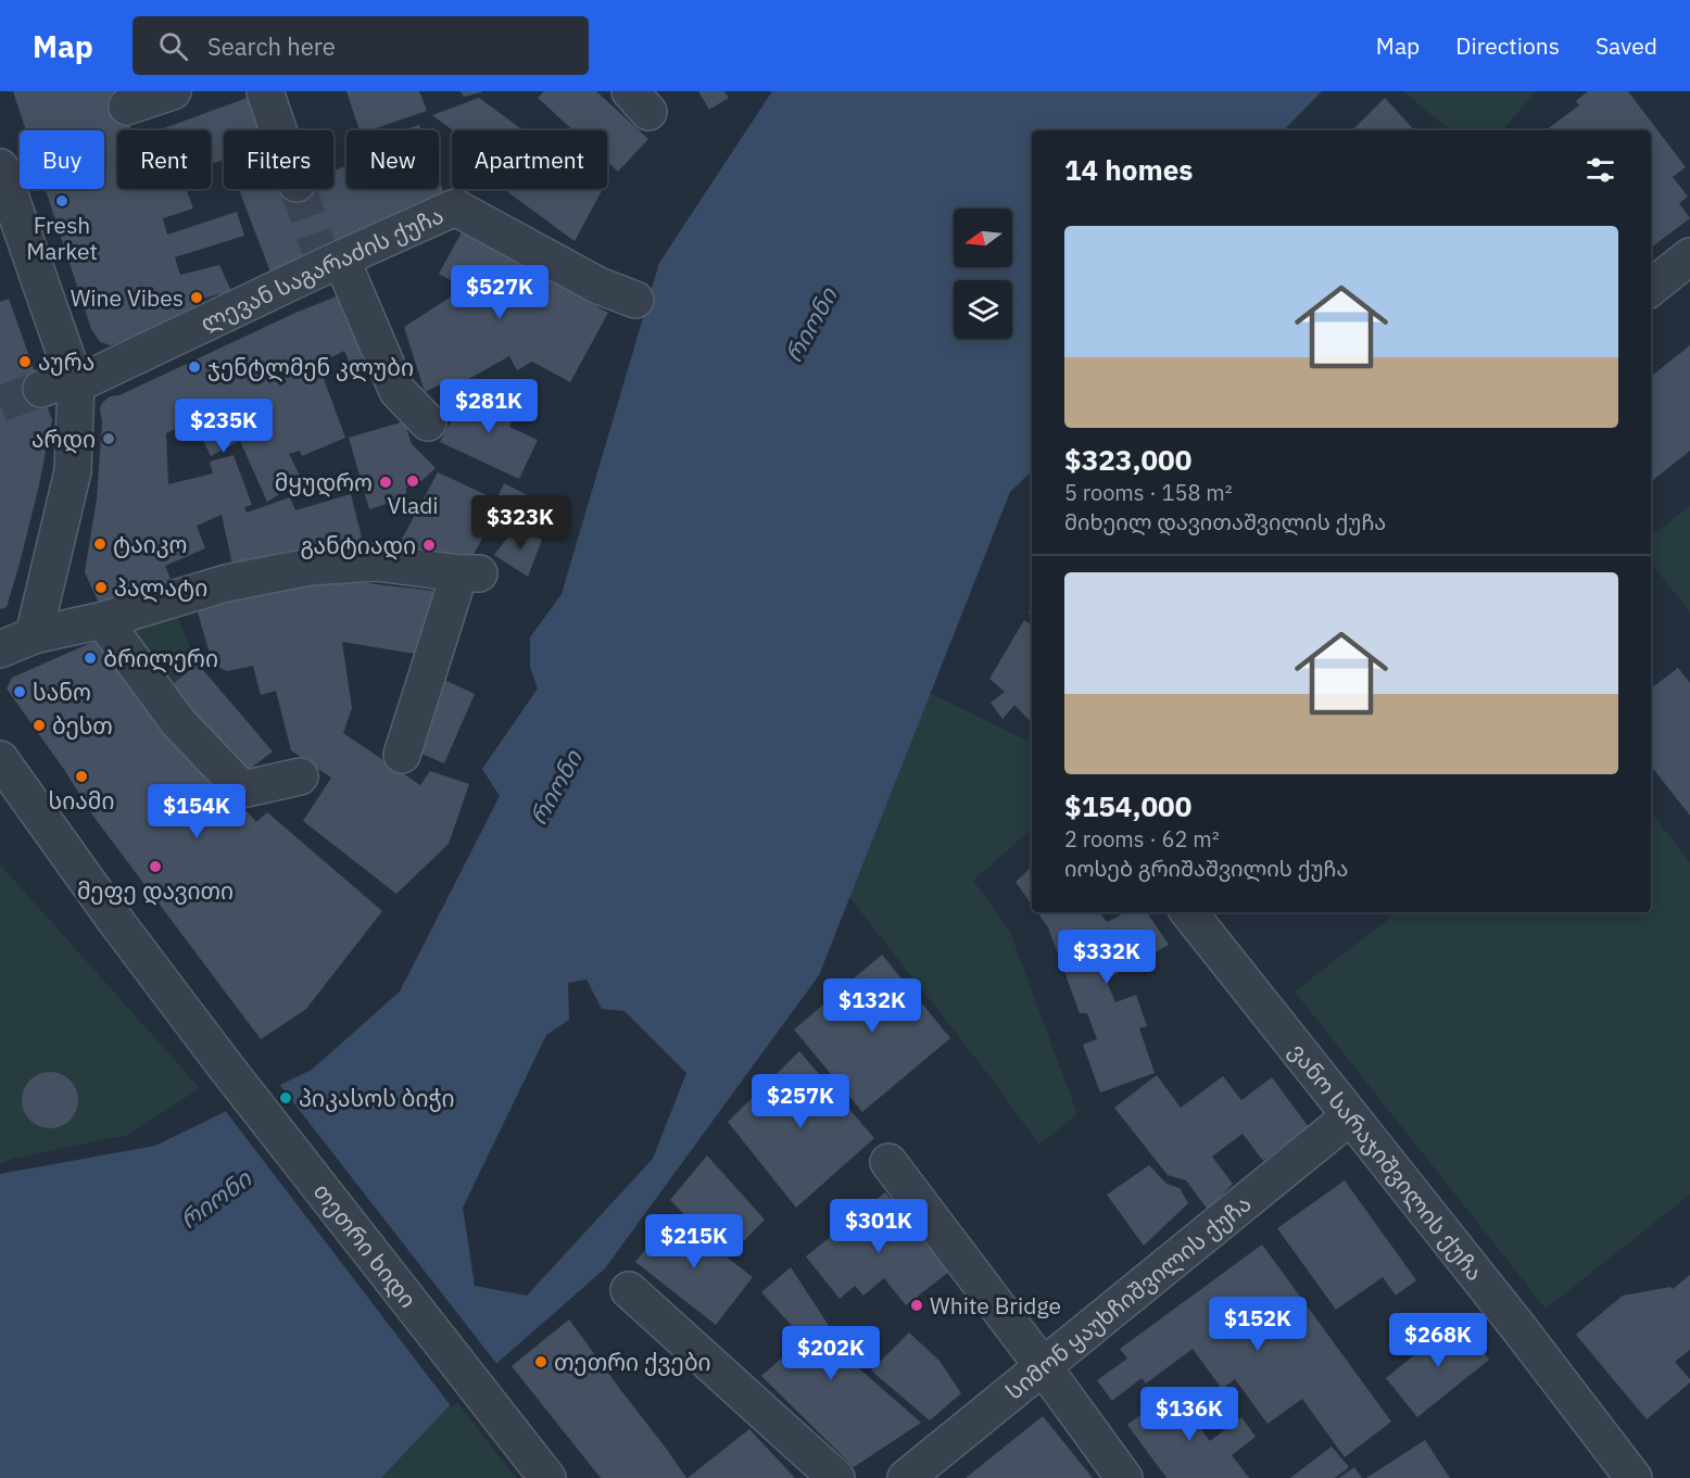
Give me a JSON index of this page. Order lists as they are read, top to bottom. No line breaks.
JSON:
{"streets":{"street":["ლევან საგარაძის ქუჩა","ვანო სარაჯიშვილის ქუჩა","თეთრი ხიდი","სიმონ ყაუხჩიშვილის ქუჩა"]},"crossings":[["ვანო სარაჯიშვილის ქუჩა","სიმონ ყაუხჩიშვილის ქუჩა"]],"water":["რიონი"],"places":["Fresh Market","Wine Vibes","აურა","ჯენტლმენ კლუბი","არდი","Vladi","მყუდრო","ტაიკო","განტიადი","პალატი","Ბრილერი","სანო","ბესთ","სიამი","მეფე დავითი","პიკასოს ბიჭი","White Bridge","თეთრი ქვები"],"north":"left","page":{"header":"Map","search":"Search here","nav":["Map","Directions","Saved"],"chip":["Buy","Rent","Filters","New","Apartment"],"heading":"14 homes","list":[{"name":"$323,000","note":"5 rooms · 158 m² · მიხეილ დავითაშვილის ქუჩა"},{"name":"$154,000","note":"2 rooms · 62 m² · იოსებ გრიშაშვილის ქუჩა"}],"price":["$527K","$281K","$235K","$323K","$154K","$332K","$132K","$257K","$301K","$215K","$152K","$268K","$202K","$136K"]}}
